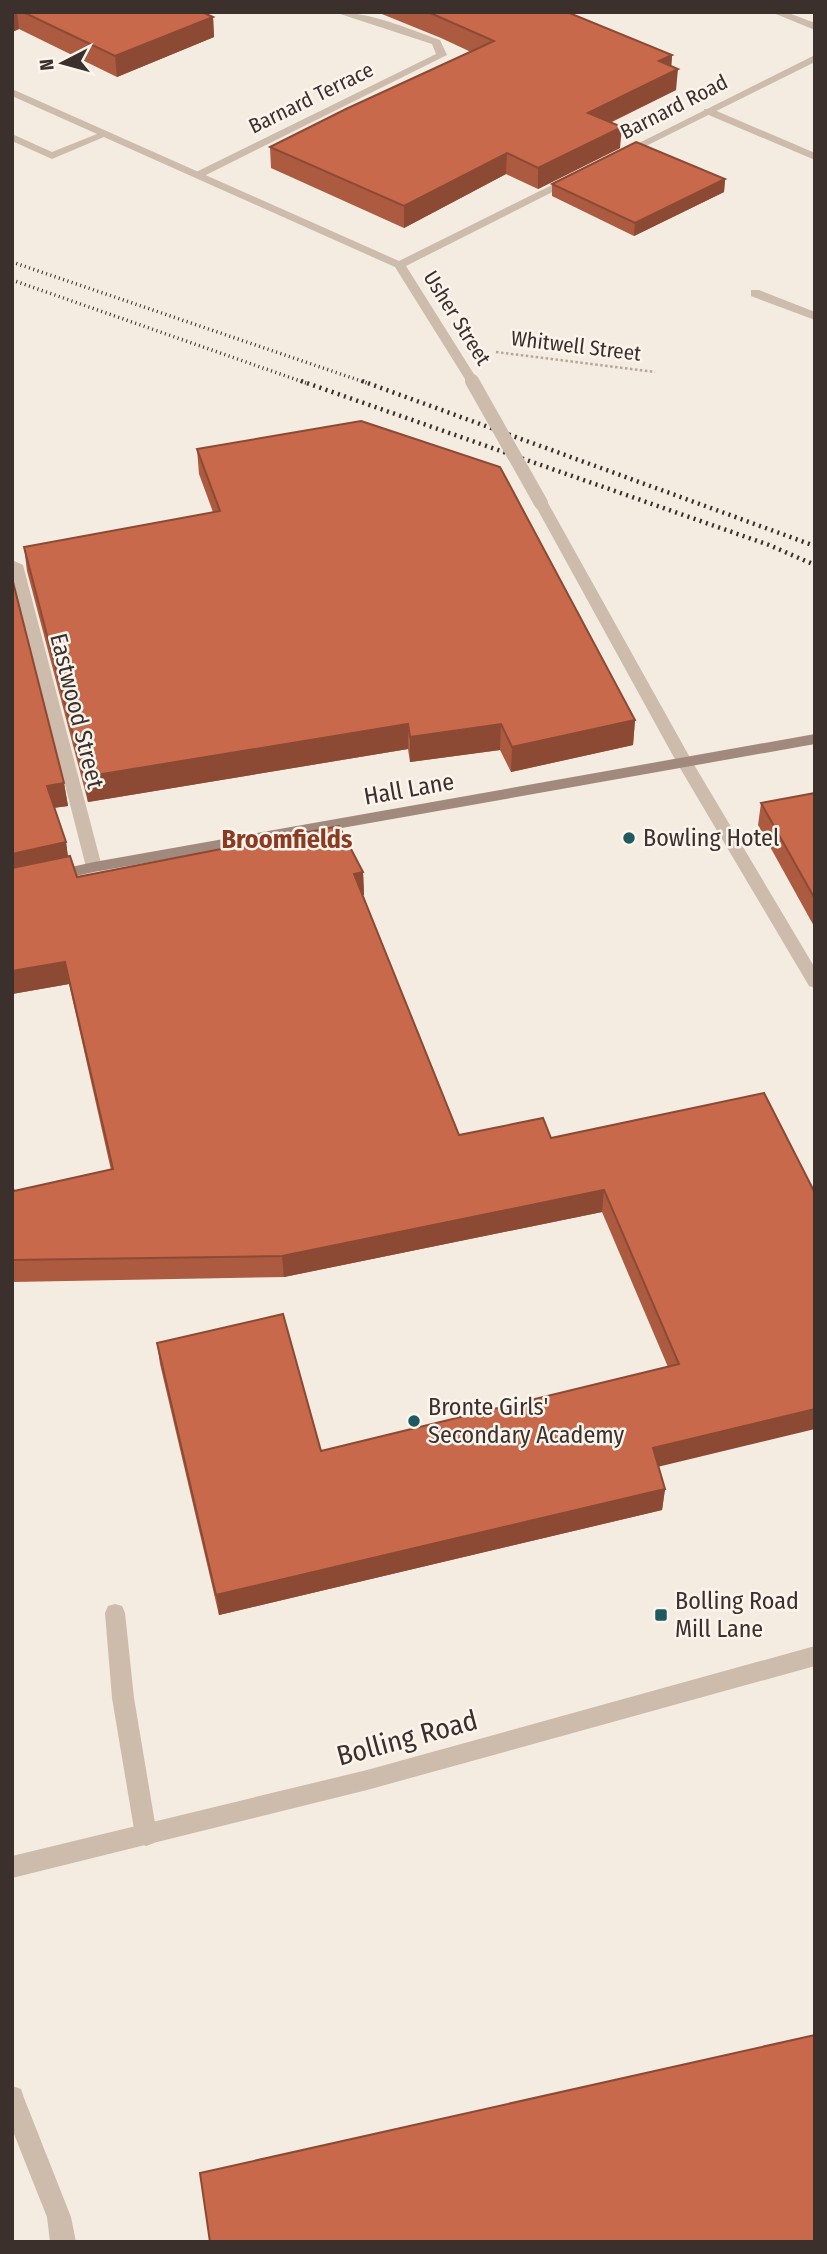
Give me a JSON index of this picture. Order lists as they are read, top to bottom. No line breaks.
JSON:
{"streets":{"street":["Barnard Terrace","Barnard Road","Usher Street","Eastwood Street","Hall Lane","Bolling Road"],"path":["Whitwell Street"]},"crossings":[["Barnard Terrace","Usher Street"],["Usher Street","Whitwell Street"],["Usher Street","Hall Lane"],["Eastwood Street","Hall Lane"]],"districts":["Broomfields"],"places":{"other":["Bowling Hotel","Bronte Girls' Secondary Academy"],"transit":["Bolling Road Mill Lane"]},"north":"left"}
